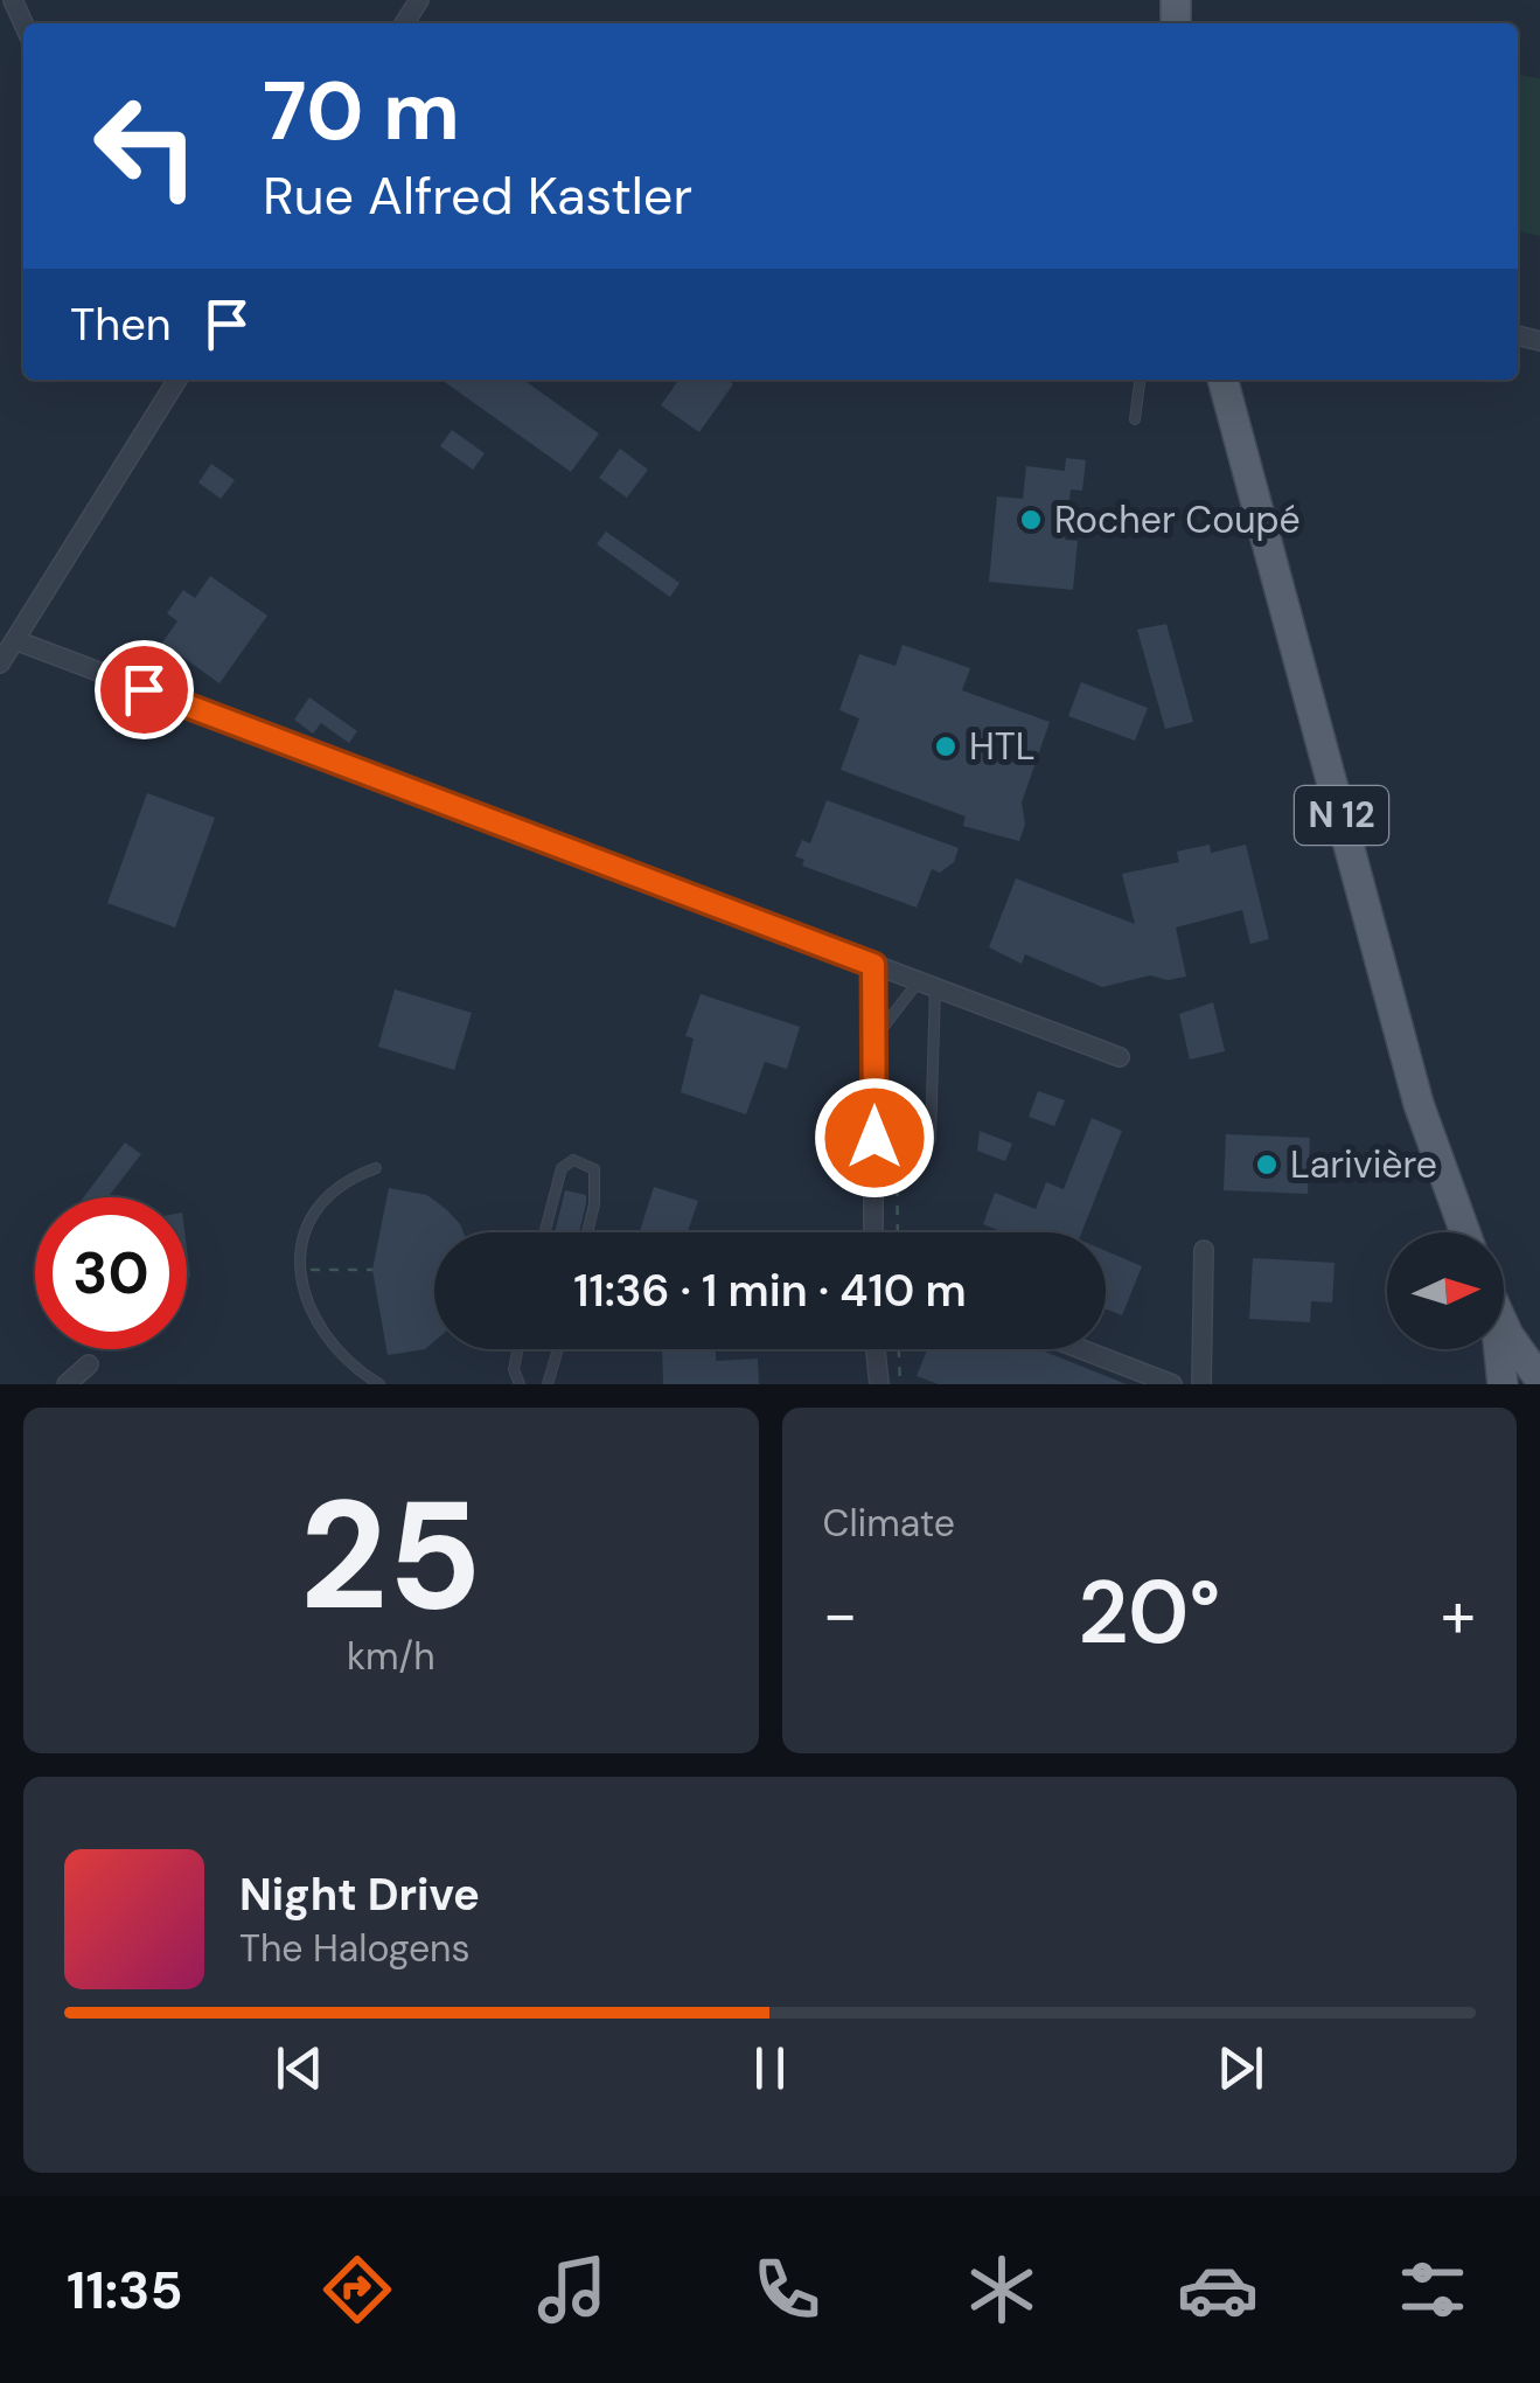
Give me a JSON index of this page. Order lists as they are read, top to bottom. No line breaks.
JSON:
{"streets":{"main road":["N 12"]},"places":["Rocher Coupé","HTL","Larivière"],"north":"right","page":{"turn":["70 m","Rue Alfred Kastler"],"then":"Then","limit":"30","trip":"11:36 · 1 min · 410 m","tile":[["25","km/h"],"Climate"],"heat":["−","20°","+"],"song":["Night Drive","The Halogens"],"tabs":"11:35"}}
